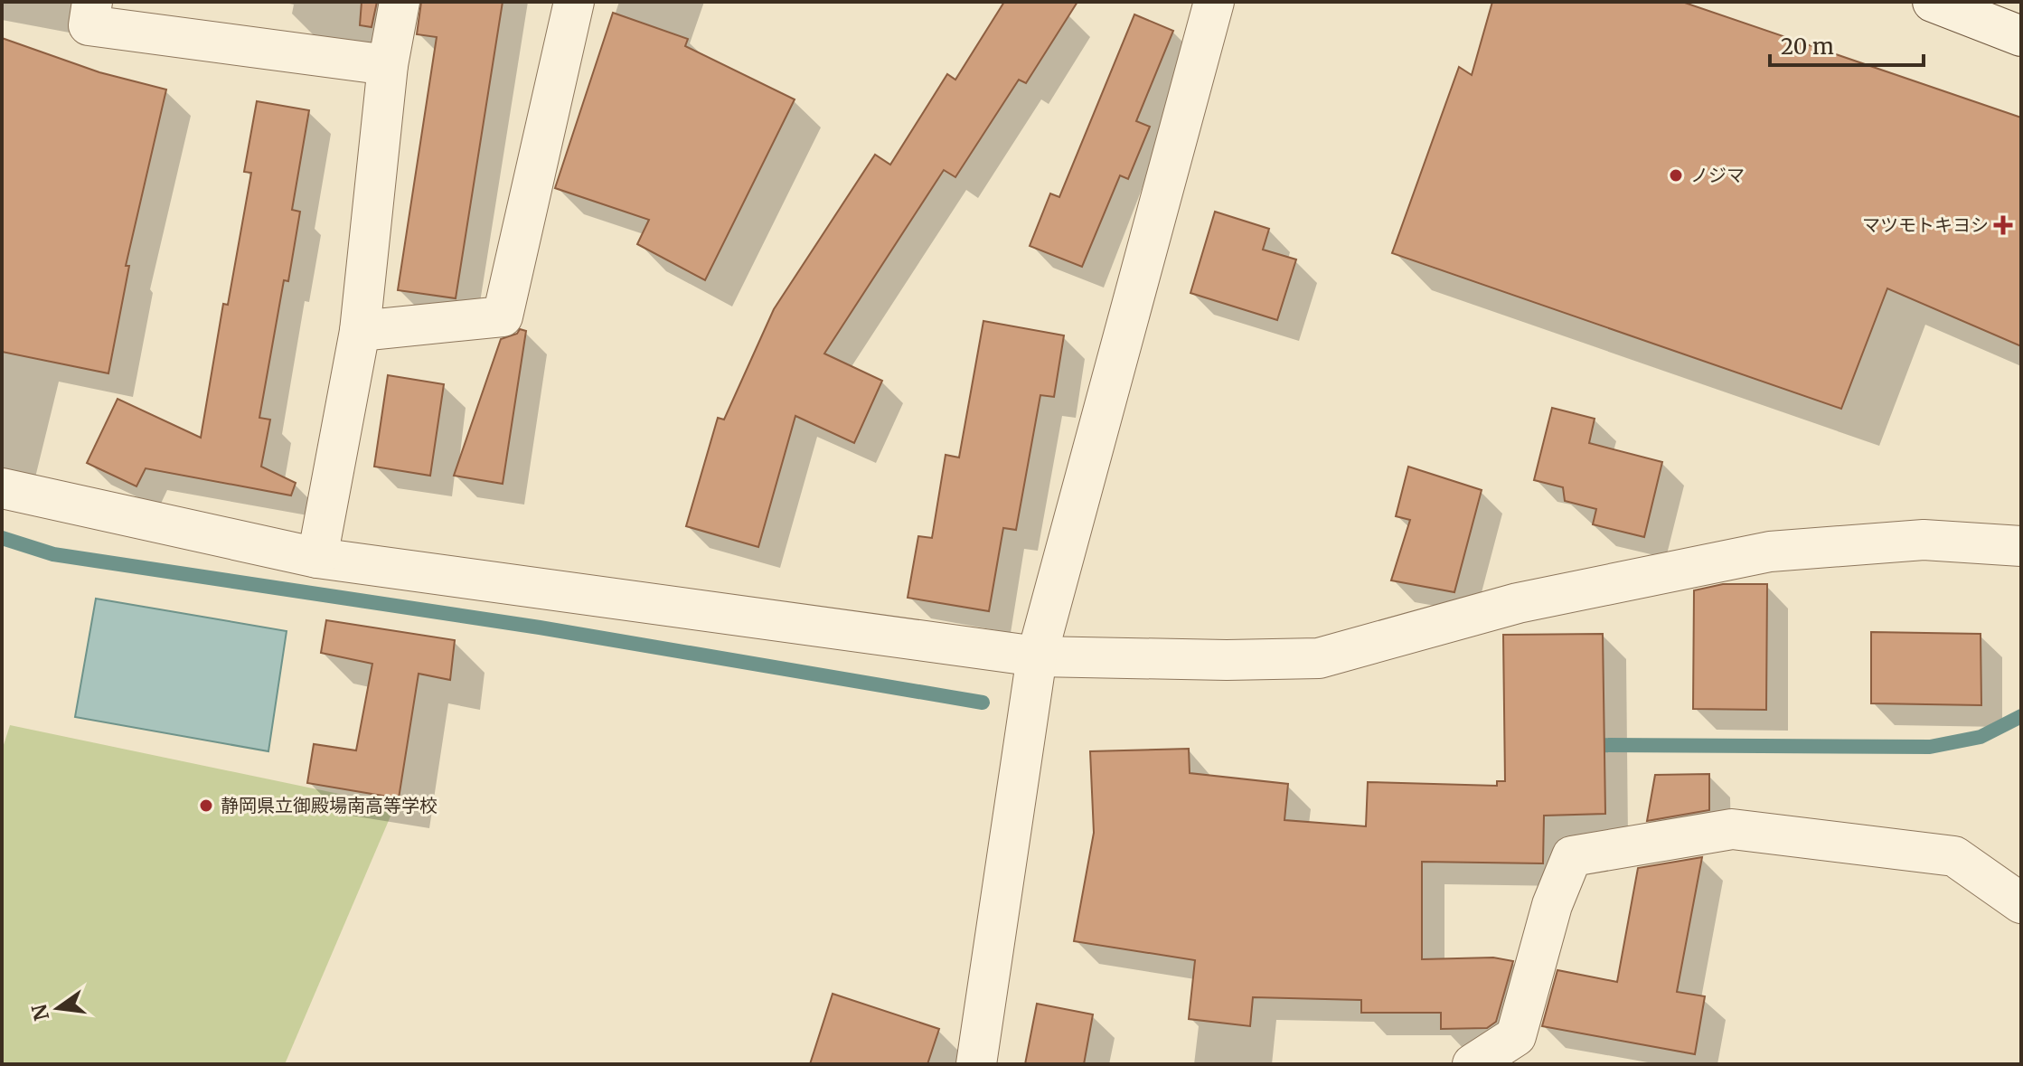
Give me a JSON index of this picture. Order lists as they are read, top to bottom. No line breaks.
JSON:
{"places":{"other":["ノジマ","静岡県立御殿場南高等学校"],"health":["マツモトキヨシ"]},"scale_bar":"20 m","north":"left"}
